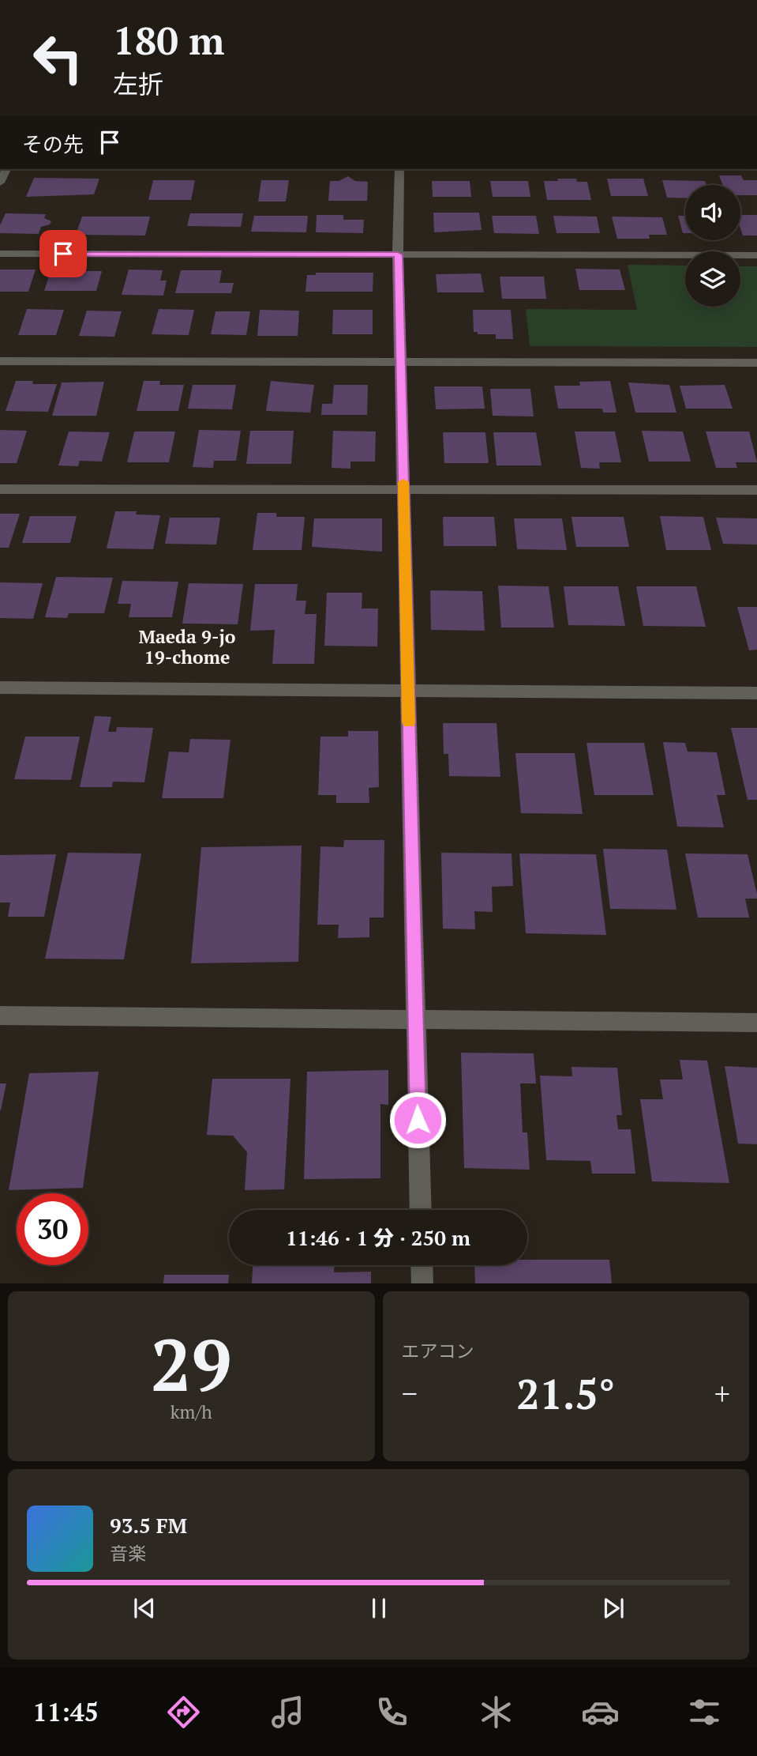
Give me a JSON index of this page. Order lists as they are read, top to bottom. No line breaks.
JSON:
{"districts":["Maeda 9-jo 19-chome"],"page":{"turn":["180 m","左折"],"then":"その先","limit":"30","trip":"11:46 · 1 分 · 250 m","tile":[["29","km/h"],"エアコン"],"heat":["−","21.5°","+"],"song":["93.5 FM","音楽"],"tabs":"11:45"}}
